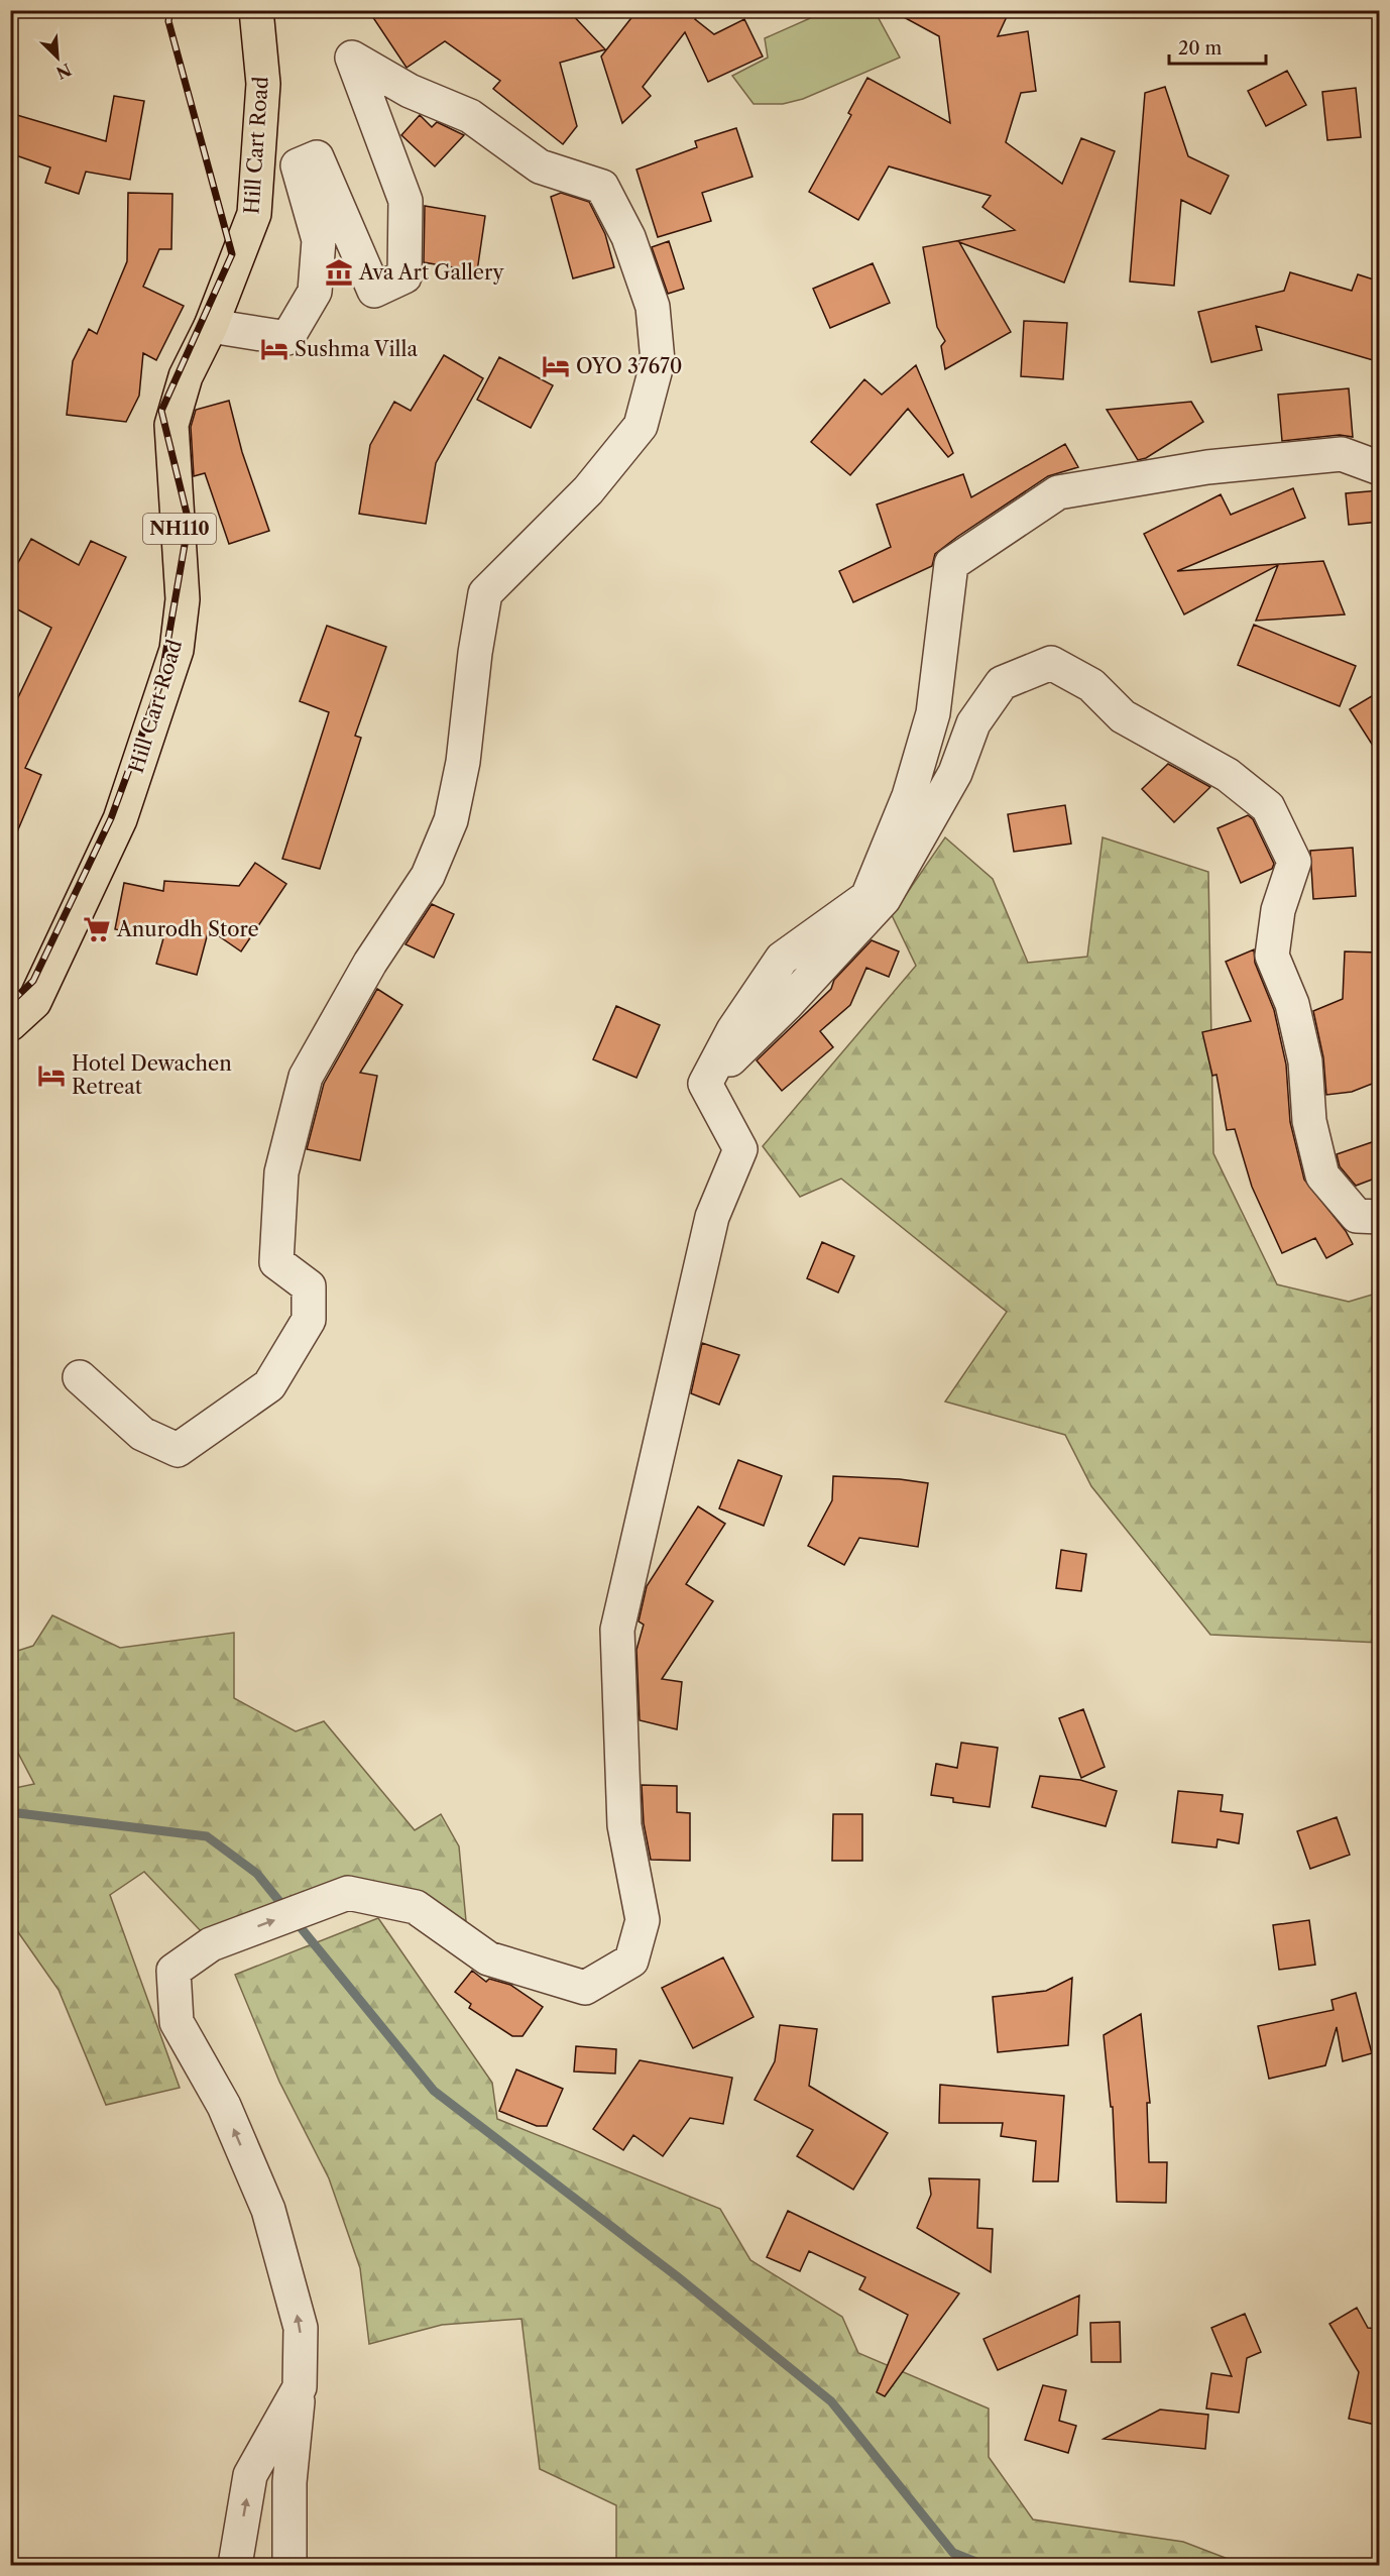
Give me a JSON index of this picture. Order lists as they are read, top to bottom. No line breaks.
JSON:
{"streets":{"highway":["Hill Cart Road","NH110"]},"places":{"museum":["Ava Art Gallery"],"hotel":["Sushma Villa","OYO 37670","Hotel Dewachen Retreat"],"supermarket":["Anurodh Store"]},"scale_bar":"20 m","north":"bottom right"}
